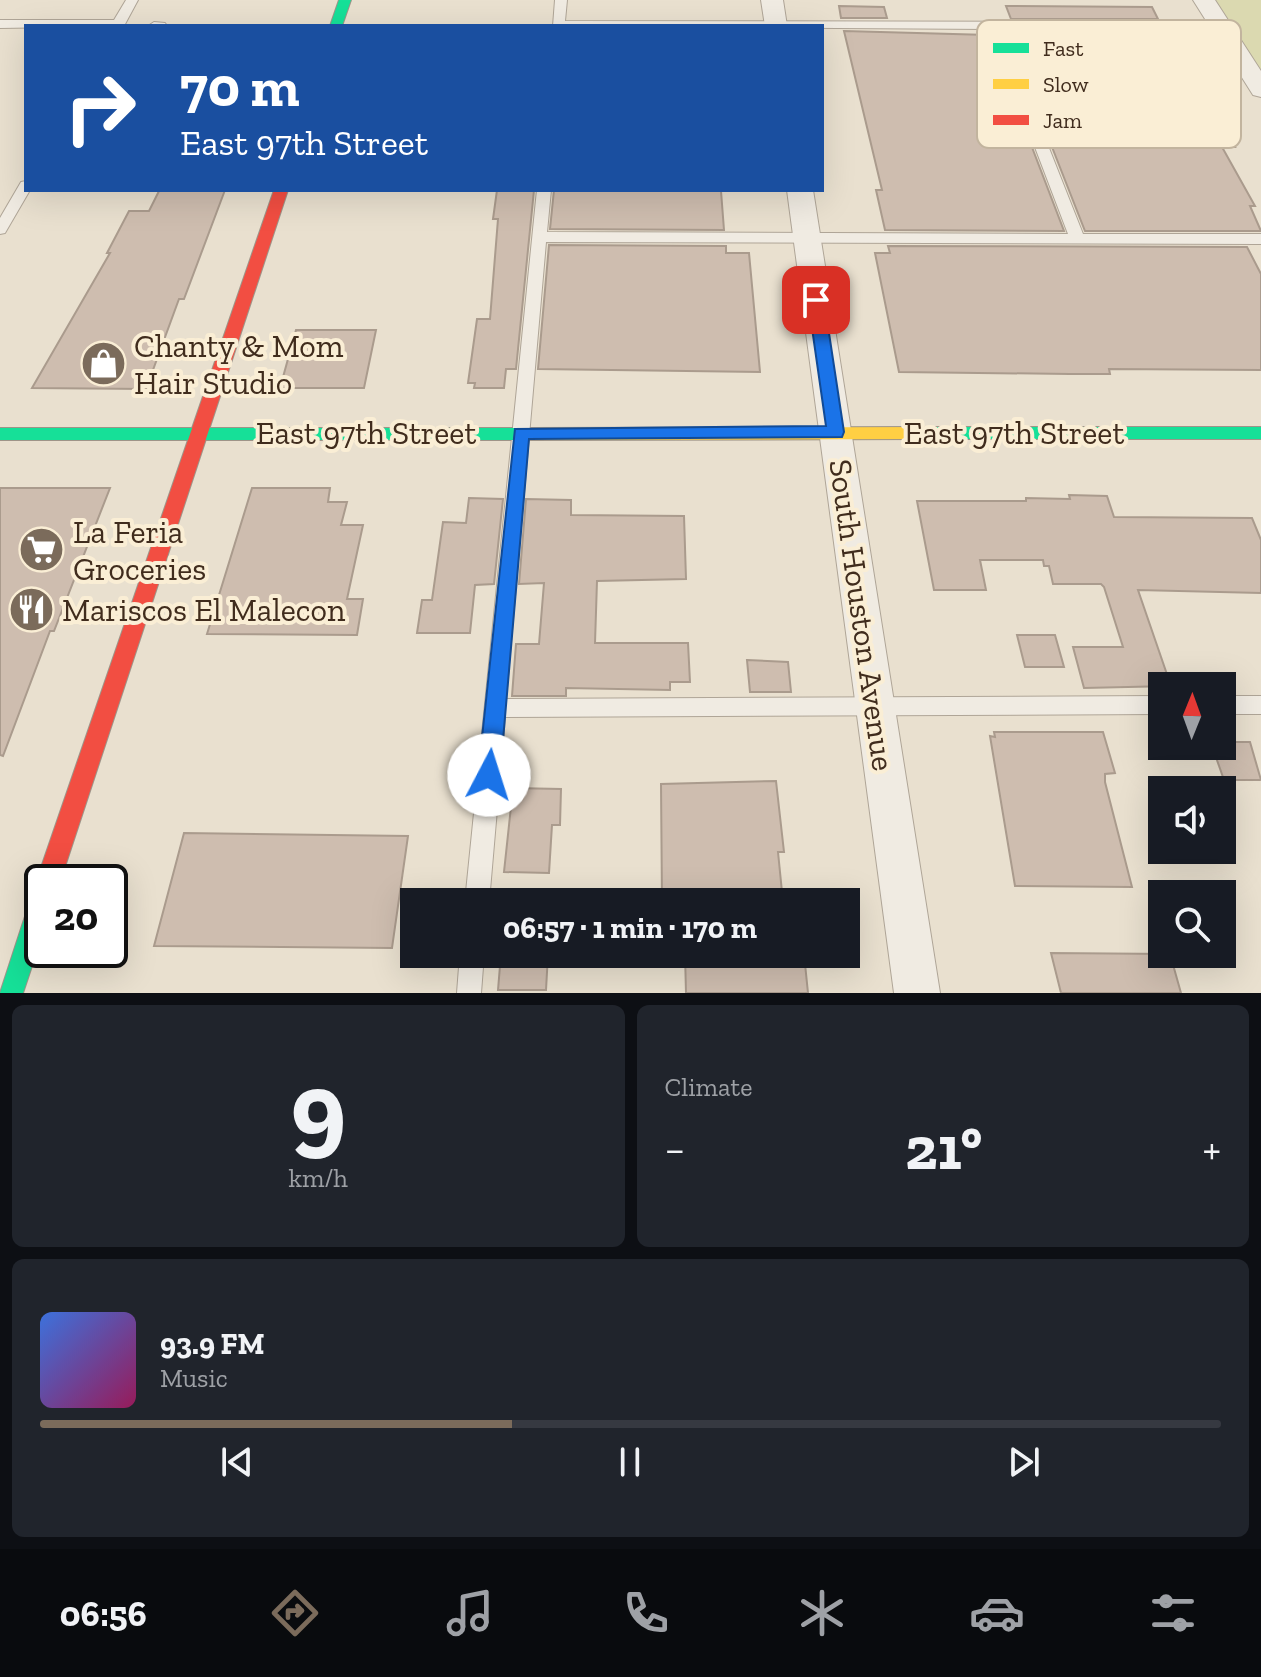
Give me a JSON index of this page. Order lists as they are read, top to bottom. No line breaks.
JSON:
{"streets":{"street":["East 97th Street","South Houston Avenue"]},"crossings":[["East 97th Street","South Houston Avenue"]],"places":{"shop":["Chanty & Mom Hair Studio"],"supermarket":["La Feria Groceries"],"restaurant":["Mariscos El Malecon"]},"legend":["Fast","Slow","Jam"],"north":"top","page":{"turn":["70 m","East 97th Street"],"limit":"20","trip":"06:57 · 1 min · 170 m","tile":[["9","km/h"],"Climate"],"heat":["−","21°","+"],"song":["93.9 FM","Music"],"tabs":"06:56"}}
